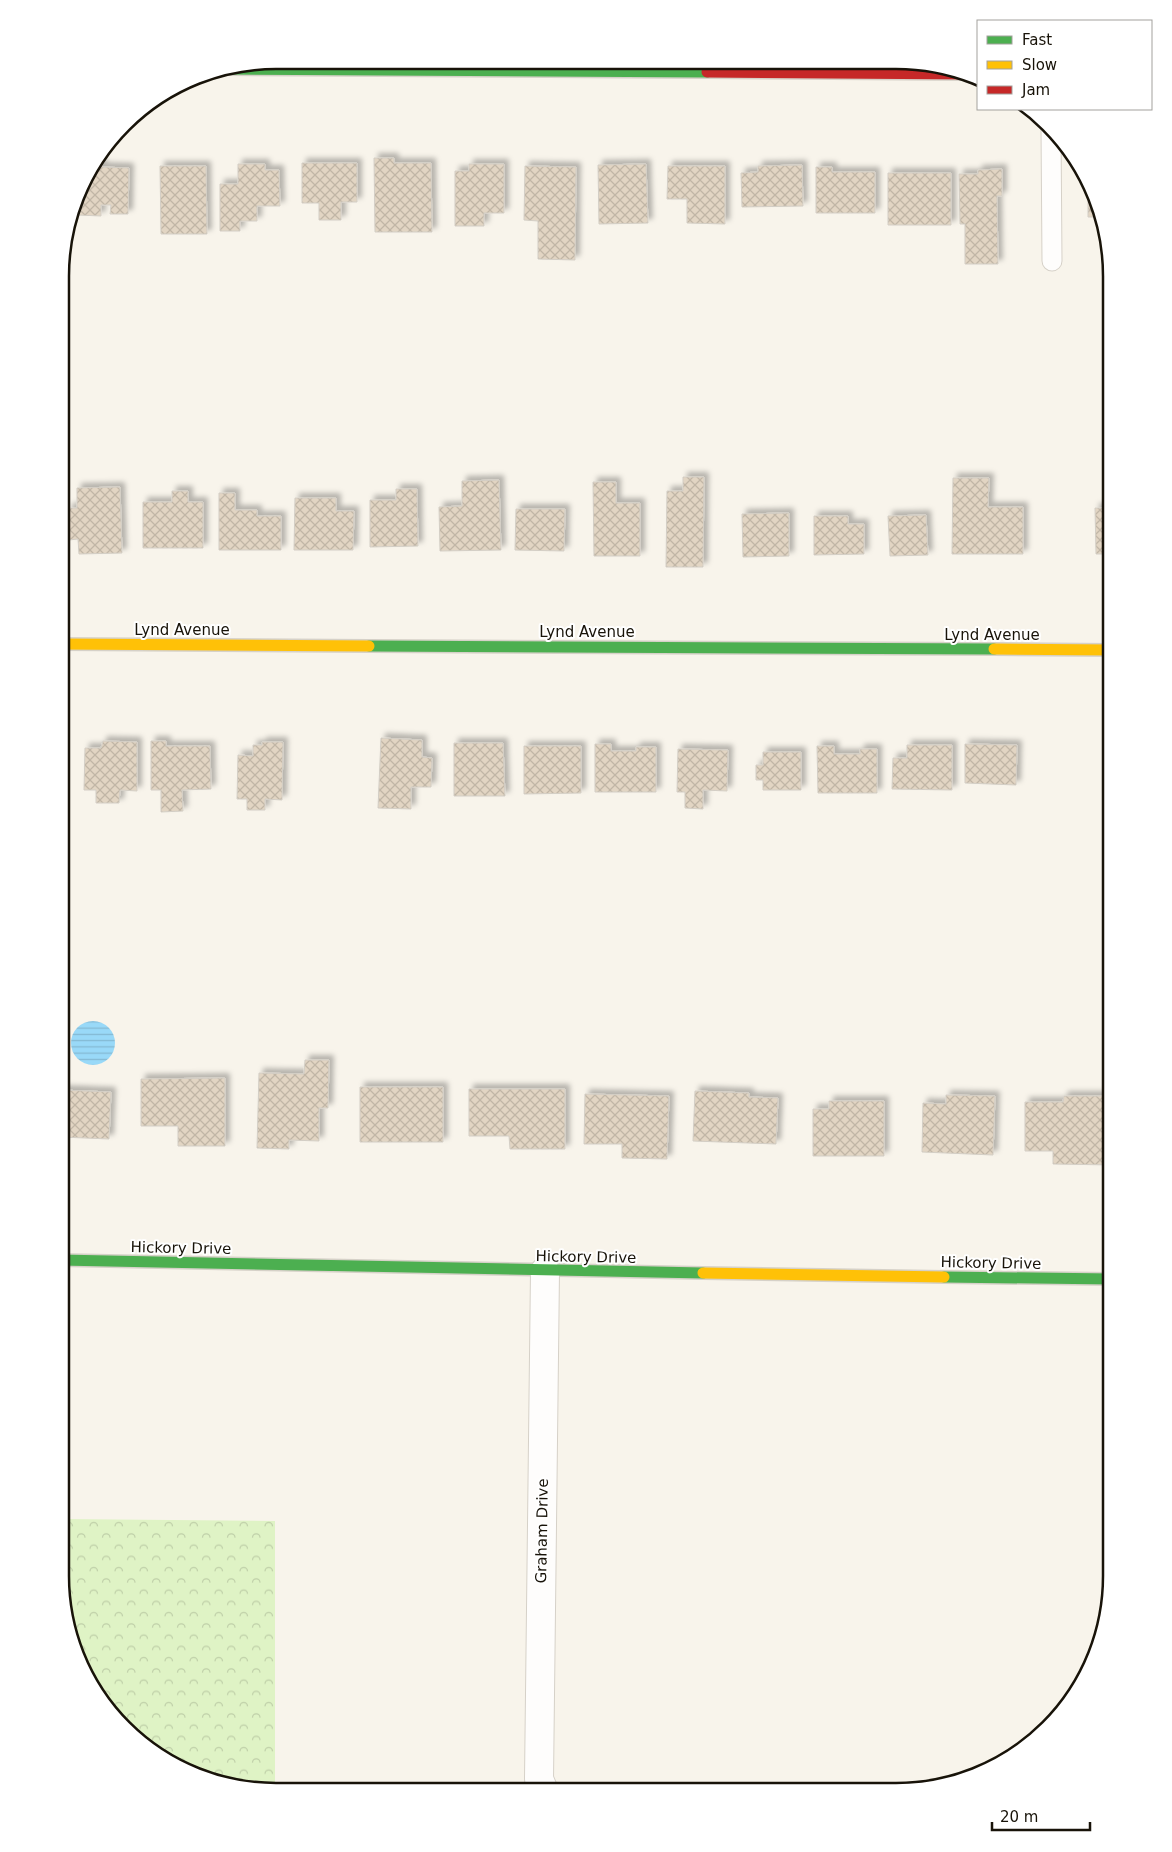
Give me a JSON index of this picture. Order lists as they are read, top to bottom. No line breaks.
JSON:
{"streets":{"street":["Lynd Avenue","Hickory Drive","Graham Drive"]},"crossings":[["Hickory Drive","Graham Drive"]],"legend":["Fast","Slow","Jam"],"scale_bar":"20 m"}
